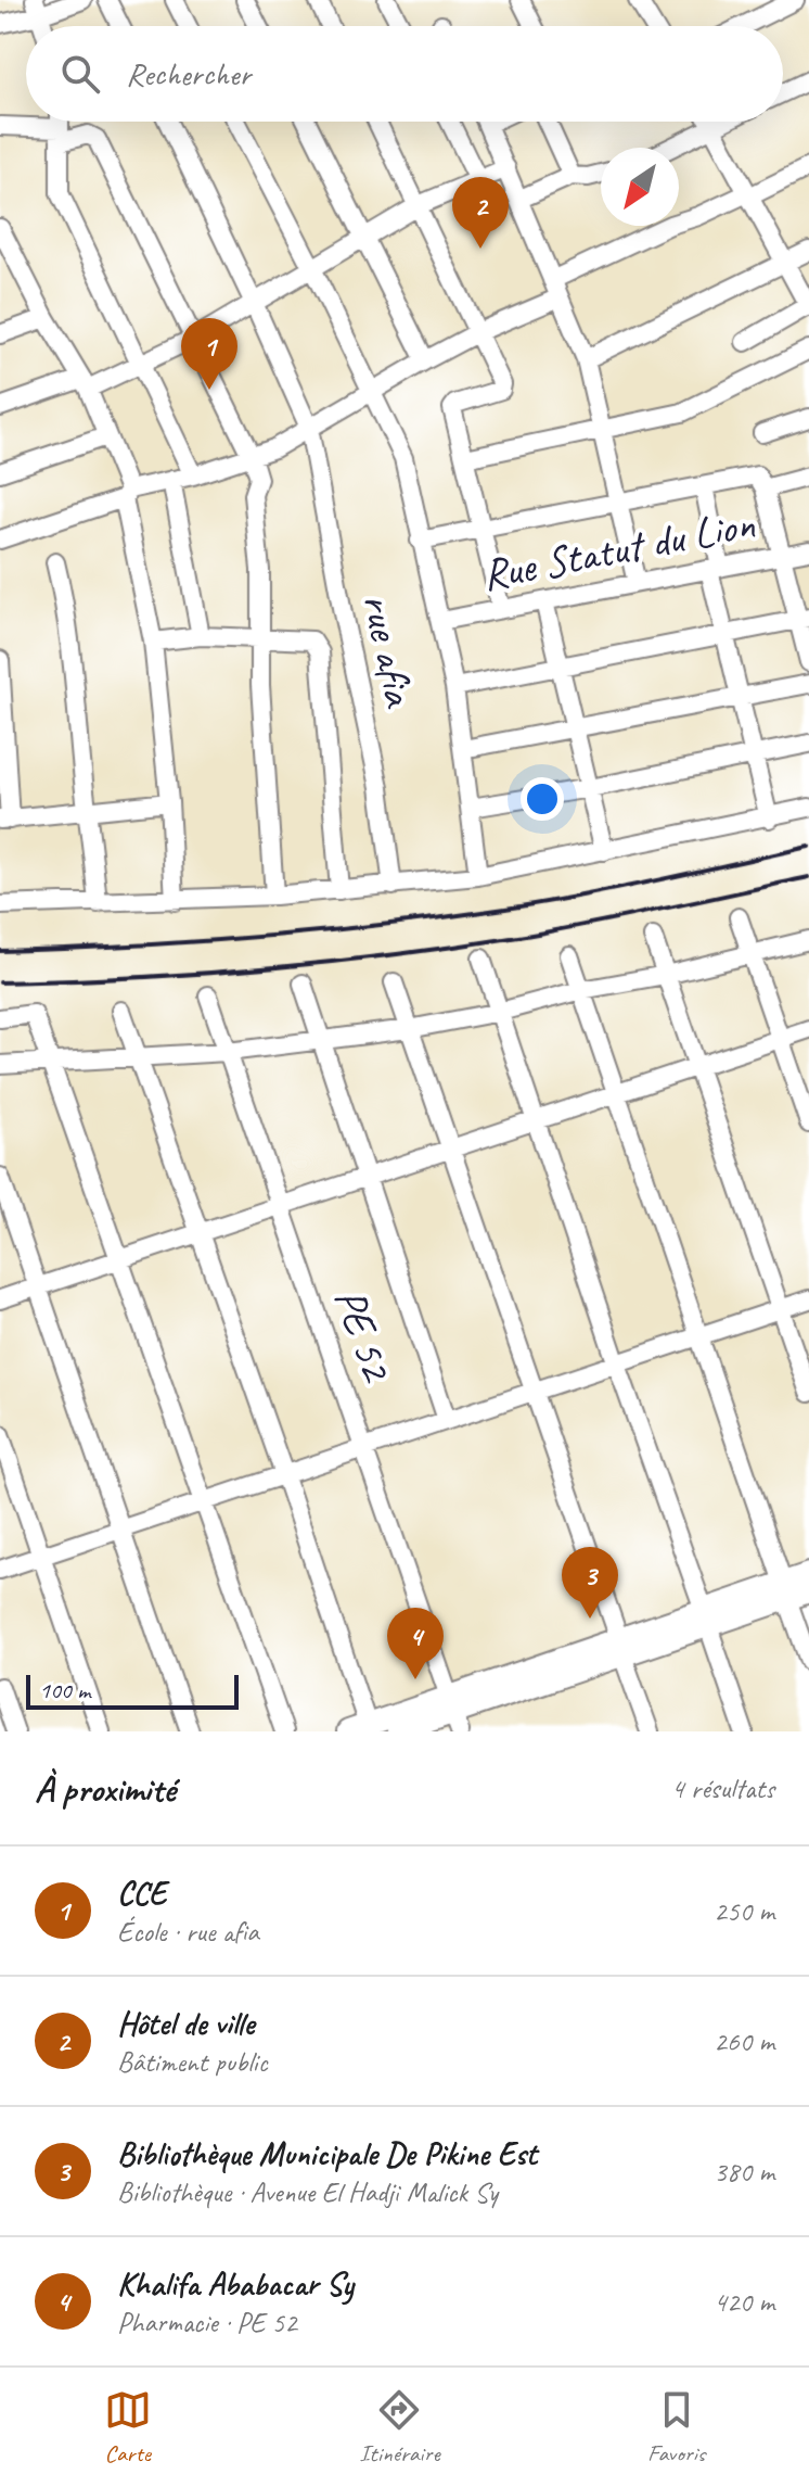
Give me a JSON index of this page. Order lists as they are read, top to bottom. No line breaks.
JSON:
{"streets":{"street":["Rue Statut du Lion","rue afia","PE 52"]},"scale_bar":"100 m","north":"bottom left","page":{"search":"Rechercher","pins":["2","1","3","4"],"scale":"100 m","heading":["À proximité","4 résultats"],"list":[{"mark":"1","name":"CCE","note":"École · rue afia","value":"250 m"},{"mark":"2","name":"Hôtel de ville","note":"Bâtiment public","value":"260 m"},{"mark":"3","name":"Bibliothèque Municipale De Pikine Est","note":"Bibliothèque · Avenue El Hadji Malick Sy","value":"380 m"},{"mark":"4","name":"Khalifa Ababacar Sy","note":"Pharmacie · PE 52","value":"420 m"}],"nav":["Carte","Itinéraire","Favoris"]}}
